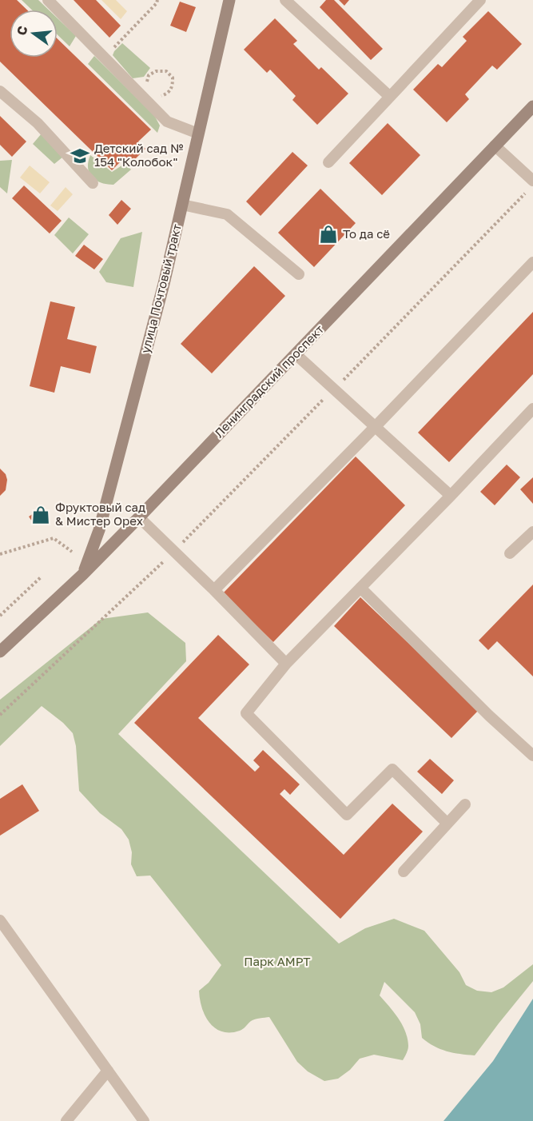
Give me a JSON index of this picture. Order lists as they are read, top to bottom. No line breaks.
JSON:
{"streets":{"main road":["улица Почтовый тракт","Ленинградский проспект"]},"crossings":[["улица Почтовый тракт","Ленинградский проспект"]],"parks":["Парк АМРТ"],"places":{"school or university":["Детский сад № 154 \"Колобок\""],"shop":["То да сё","Фруктовый сад & Мистер Орех"]},"north":"left"}
